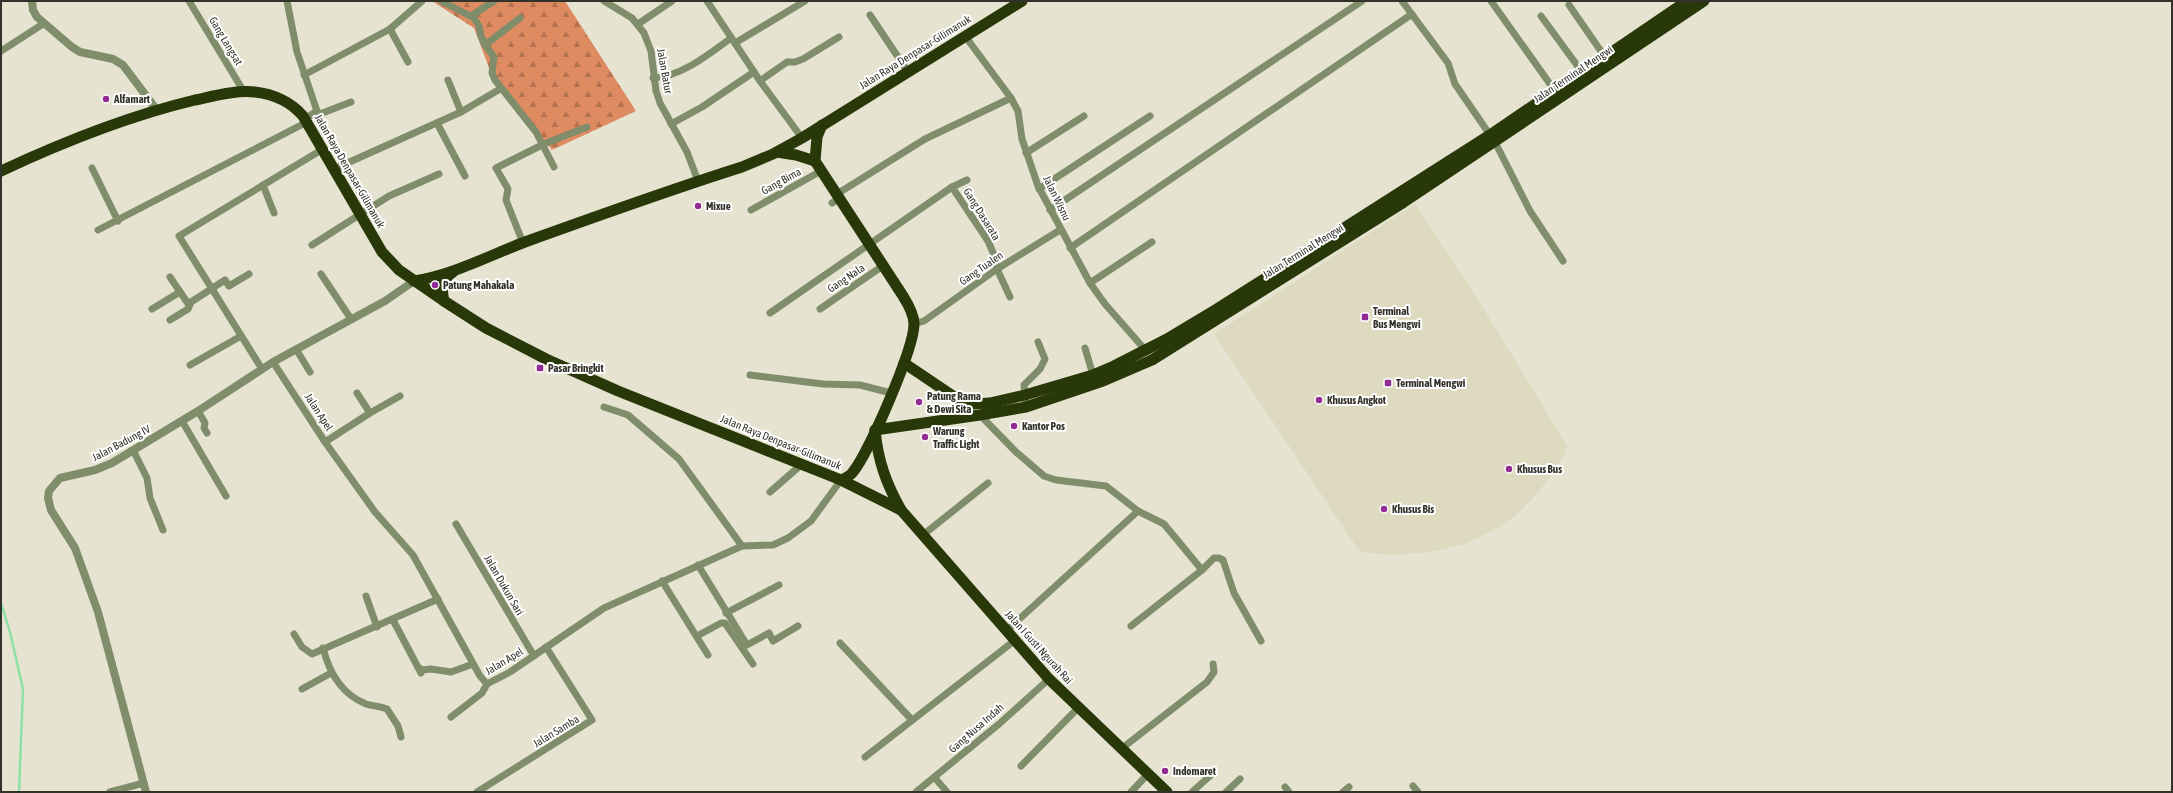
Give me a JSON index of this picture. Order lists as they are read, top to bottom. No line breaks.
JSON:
{"streets":{"highway":["Jalan Raya Denpasar-Gilimanuk","Jalan Terminal Mengwi","Jalan I Gusti Ngurah Rai"],"street":["Gang Langsat","Jalan Batur","Gang Bima","Jalan Wisnu","Gang Dasarata","Gang Tualen","Gang Nala","Jalan Apel","Jalan Badung IV","Jalan Dukun Sari","Gang Nusa Indah","Jalan Samba"]},"crossings":[["Gang Langsat","Jalan Raya Denpasar-Gilimanuk"],["Jalan Raya Denpasar-Gilimanuk","Jalan Batur"],["Jalan Raya Denpasar-Gilimanuk","Jalan Terminal Mengwi"],["Jalan Raya Denpasar-Gilimanuk","Gang Bima"],["Jalan Raya Denpasar-Gilimanuk","Jalan Wisnu"],["Jalan Raya Denpasar-Gilimanuk","Gang Tualen"],["Jalan Raya Denpasar-Gilimanuk","Gang Nala"],["Jalan Raya Denpasar-Gilimanuk","Jalan Apel"],["Jalan Raya Denpasar-Gilimanuk","Jalan Badung IV"],["Jalan Terminal Mengwi","Jalan Wisnu"],["Jalan Wisnu","Gang Tualen"],["Gang Dasarata","Gang Tualen"],["Jalan Apel","Jalan Badung IV"],["Jalan Apel","Jalan Dukun Sari"],["Jalan Apel","Jalan Samba"],["Jalan I Gusti Ngurah Rai","Gang Nusa Indah"]],"places":{"other":["Alfamart","Mixue","Patung Mahakala","Khusus Angkot","Patung Rama & Dewi Sita","Kantor Pos","Warung Traffic Light","Khusus Bus","Khusus Bis","Indomaret"],"transit":["Terminal Bus Mengwi","Pasar Bringkit","Terminal Mengwi"]}}
